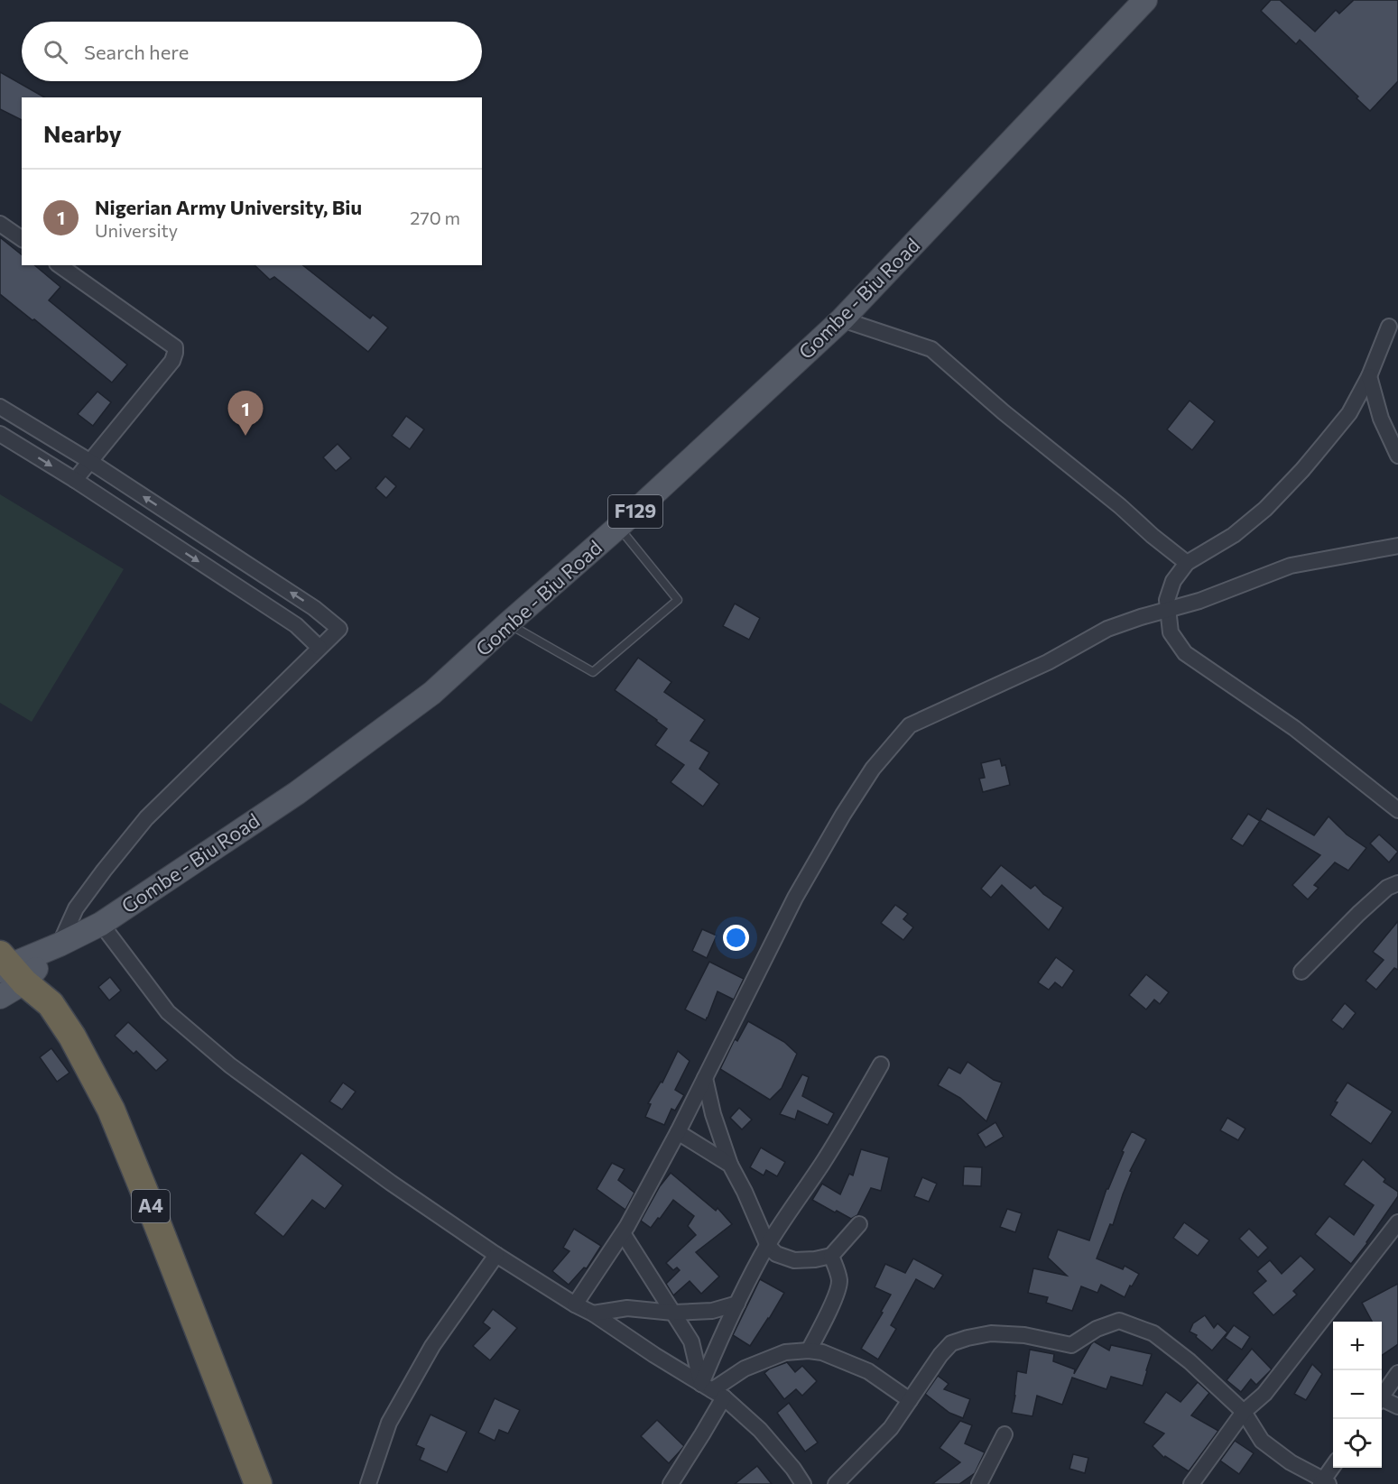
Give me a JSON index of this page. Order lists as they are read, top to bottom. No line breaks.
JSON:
{"streets":{"highway":["A4"],"main road":["Gombe - Biu Road","F129"]},"crossings":[["Gombe - Biu Road","F129"],["Gombe - Biu Road","A4"],["F129","A4"]],"page":{"search":"Search here","heading":"Nearby","list":[{"mark":"1","name":"Nigerian Army University, Biu","note":"University","value":"270 m"}],"pins":"1","map_buttons":["+","−"]}}
